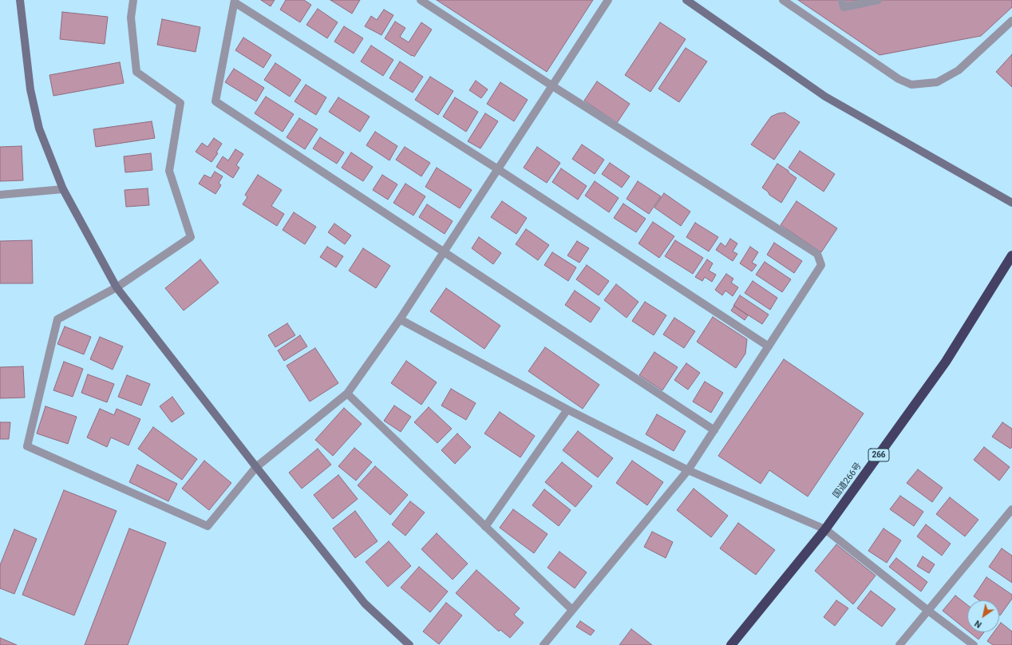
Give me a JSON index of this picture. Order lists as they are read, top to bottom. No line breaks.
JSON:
{"streets":{"highway":["266","国道266号"]},"north":"bottom left"}
